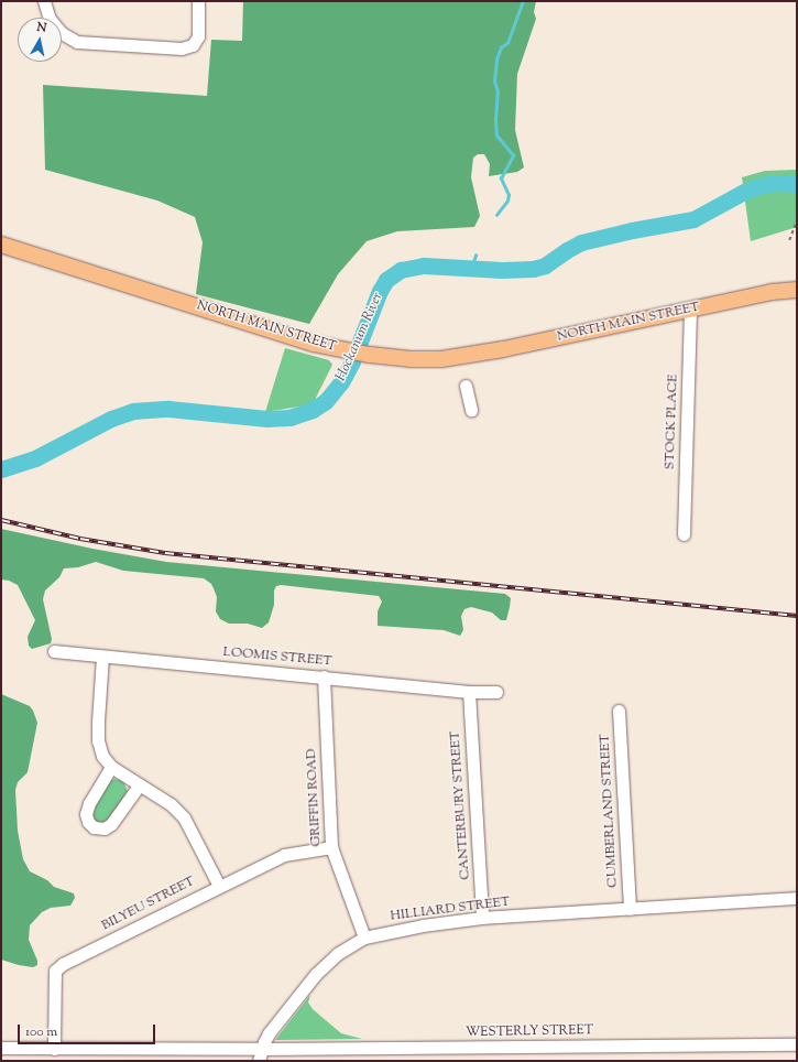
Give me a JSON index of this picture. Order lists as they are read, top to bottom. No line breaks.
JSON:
{"streets":{"main road":["NORTH MAIN STREET"],"street":["STOCK PLACE","LOOMIS STREET","GRIFFIN ROAD","CANTERBURY STREET","CUMBERLAND STREET","BILYEU STREET","HILLIARD STREET","WESTERLY STREET"]},"crossings":[["NORTH MAIN STREET","STOCK PLACE"],["LOOMIS STREET","GRIFFIN ROAD"],["LOOMIS STREET","CANTERBURY STREET"],["GRIFFIN ROAD","BILYEU STREET"],["GRIFFIN ROAD","HILLIARD STREET"],["CANTERBURY STREET","HILLIARD STREET"],["CUMBERLAND STREET","HILLIARD STREET"],["HILLIARD STREET","WESTERLY STREET"]],"water":["Hockanum River"],"scale_bar":"100 m","north":"top"}
